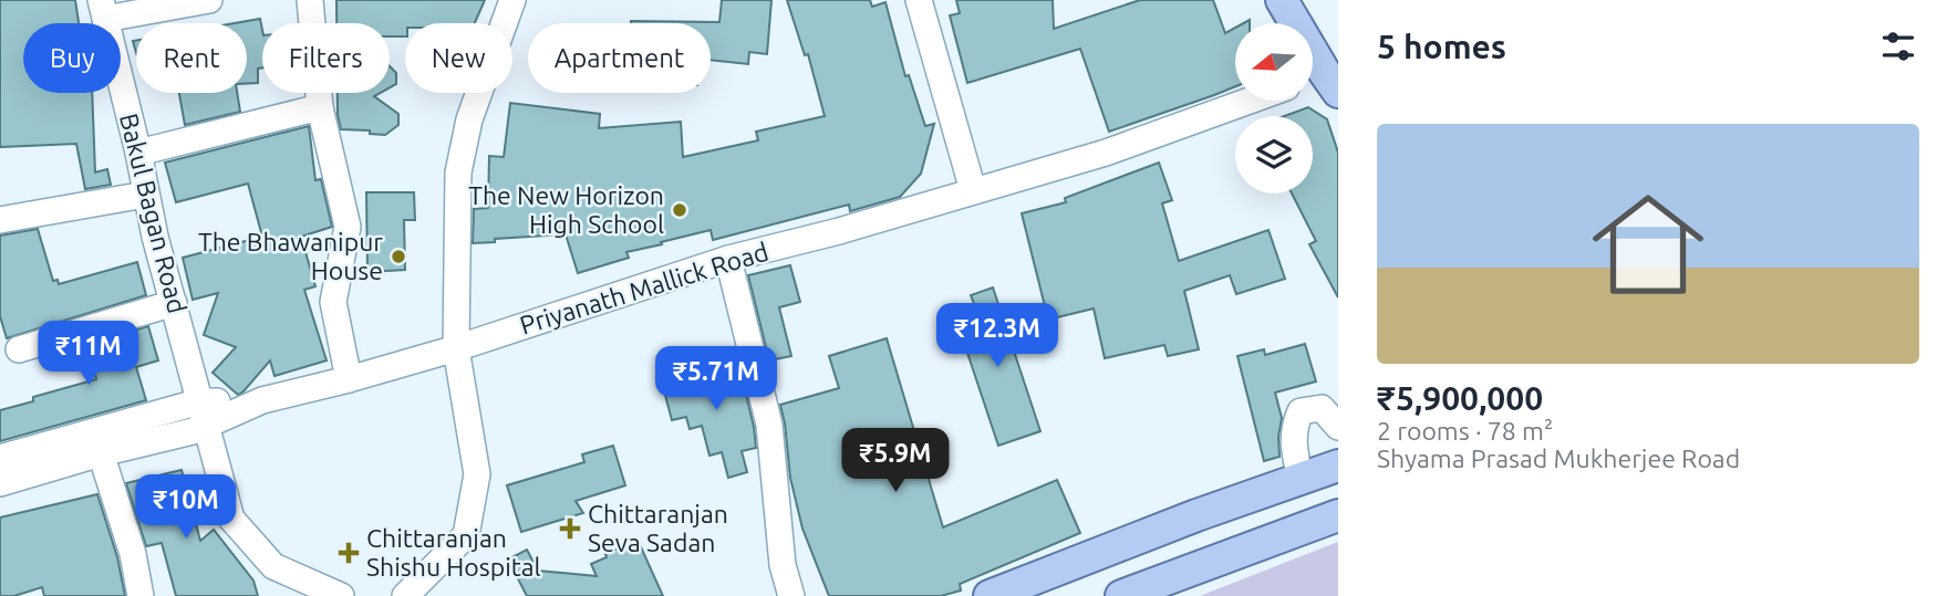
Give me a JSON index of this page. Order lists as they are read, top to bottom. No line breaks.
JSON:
{"streets":{"street":["Bakul Bagan Road","Priyanath Mallick Road"]},"crossings":[["Bakul Bagan Road","Priyanath Mallick Road"]],"places":{"other":["The New Horizon High School","The Bhawanipur House"],"health":["Chittaranjan Seva Sadan","Chittaranjan Shishu Hospital"]},"north":"left","page":{"heading":"5 homes","chip":["Buy","Rent","Filters","New","Apartment"],"list":[{"name":"₹5,900,000","note":"2 rooms · 78 m² · Shyama Prasad Mukherjee Road"}],"price":["₹12.3M","₹11M","₹5.71M","₹5.9M","₹10M"]}}
